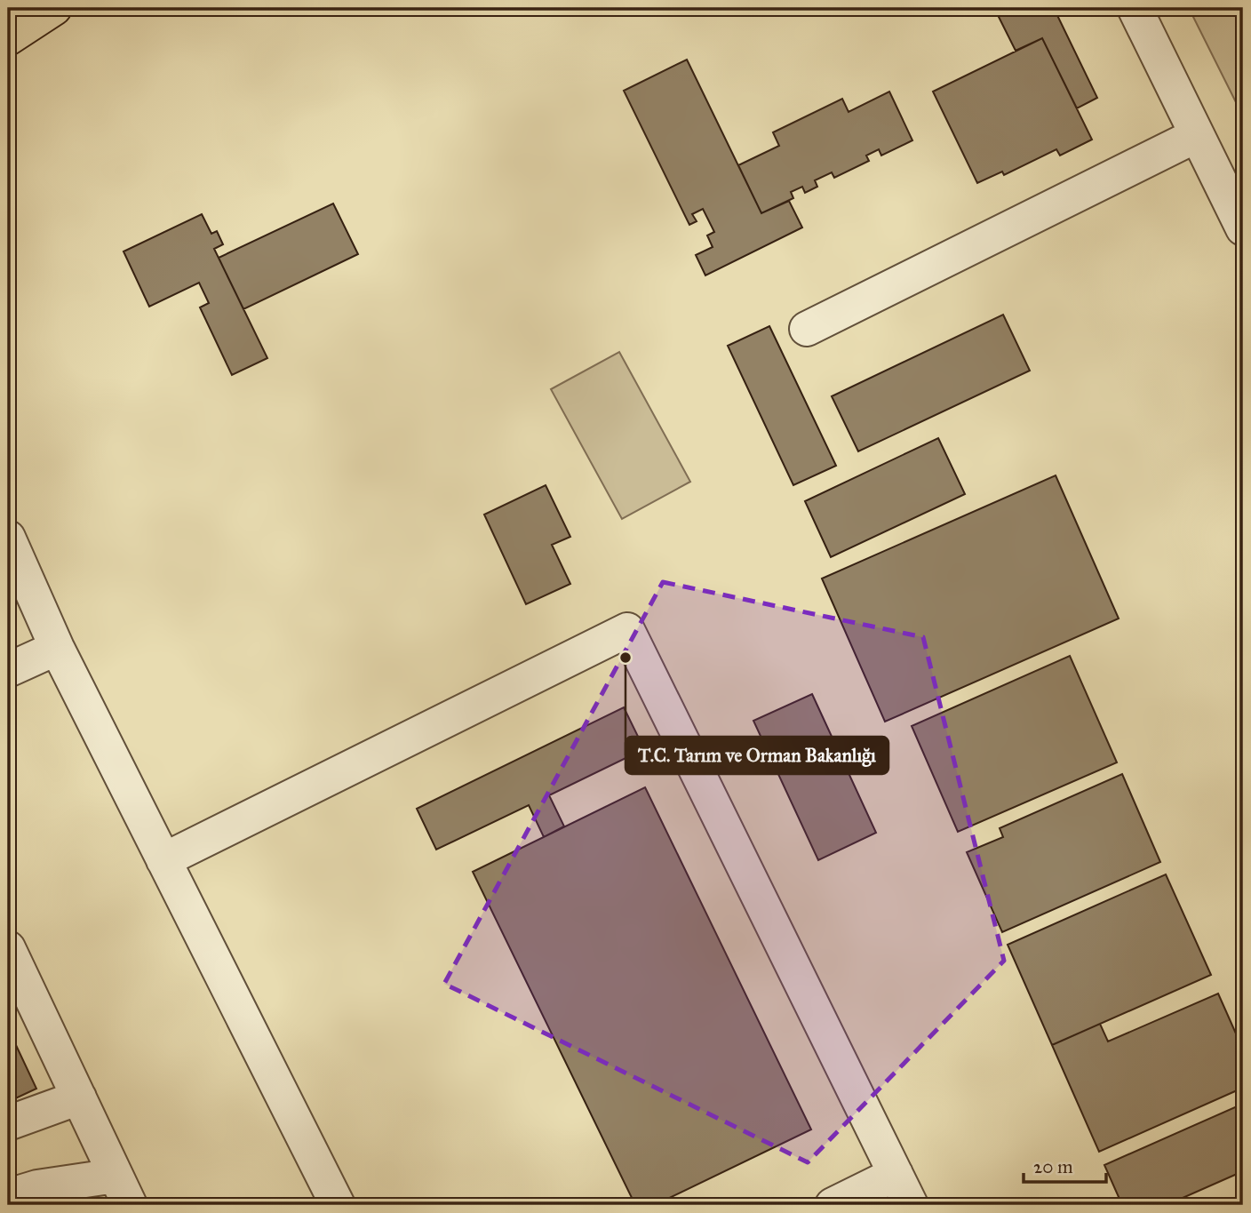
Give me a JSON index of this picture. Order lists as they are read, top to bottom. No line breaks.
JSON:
{"places":["T.C. Tarım ve Orman Bakanlığı"],"scale_bar":"20 m"}
